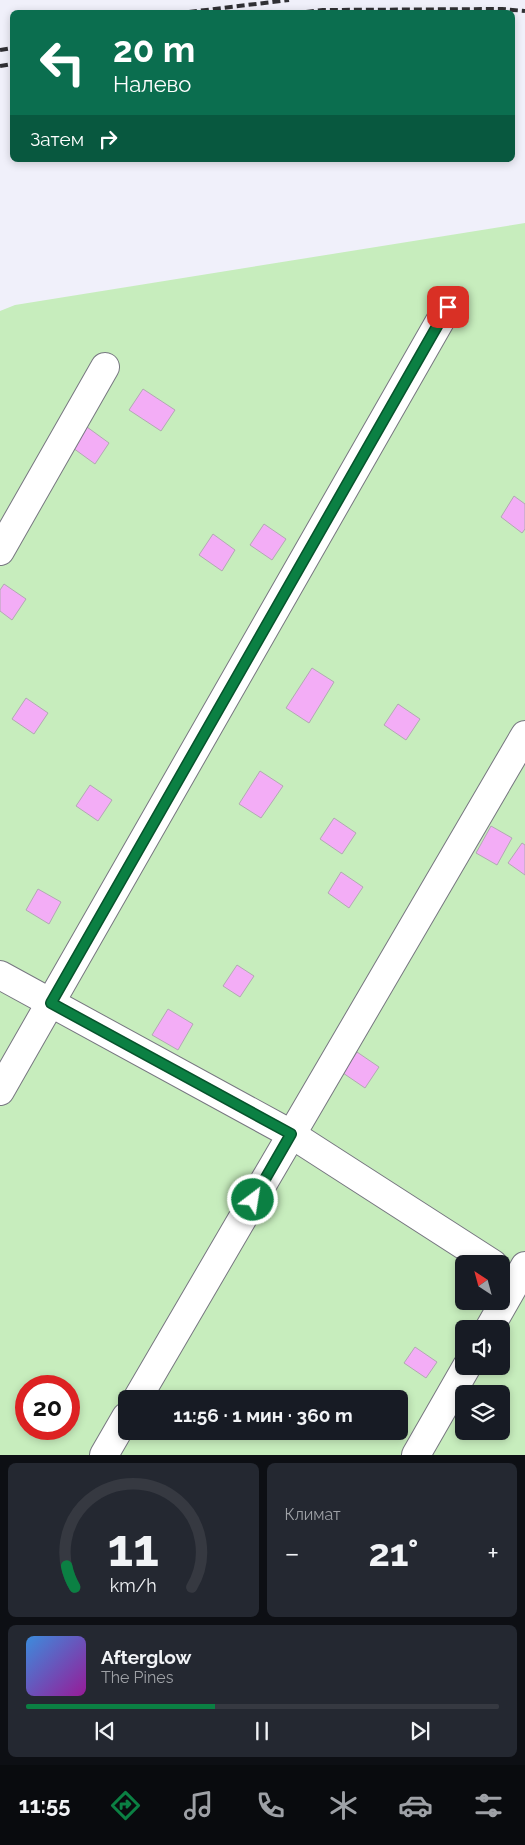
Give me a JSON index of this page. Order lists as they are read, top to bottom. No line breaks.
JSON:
{"north":"top left","page":{"turn":["20 m","Налево"],"then":"Затем","limit":"20","trip":"11:56 · 1 мин · 360 m","tile":"Климат","heat":["−","21°","+"],"song":["Afterglow","The Pines"],"tabs":"11:55","gauge":["11","km/h"]}}
